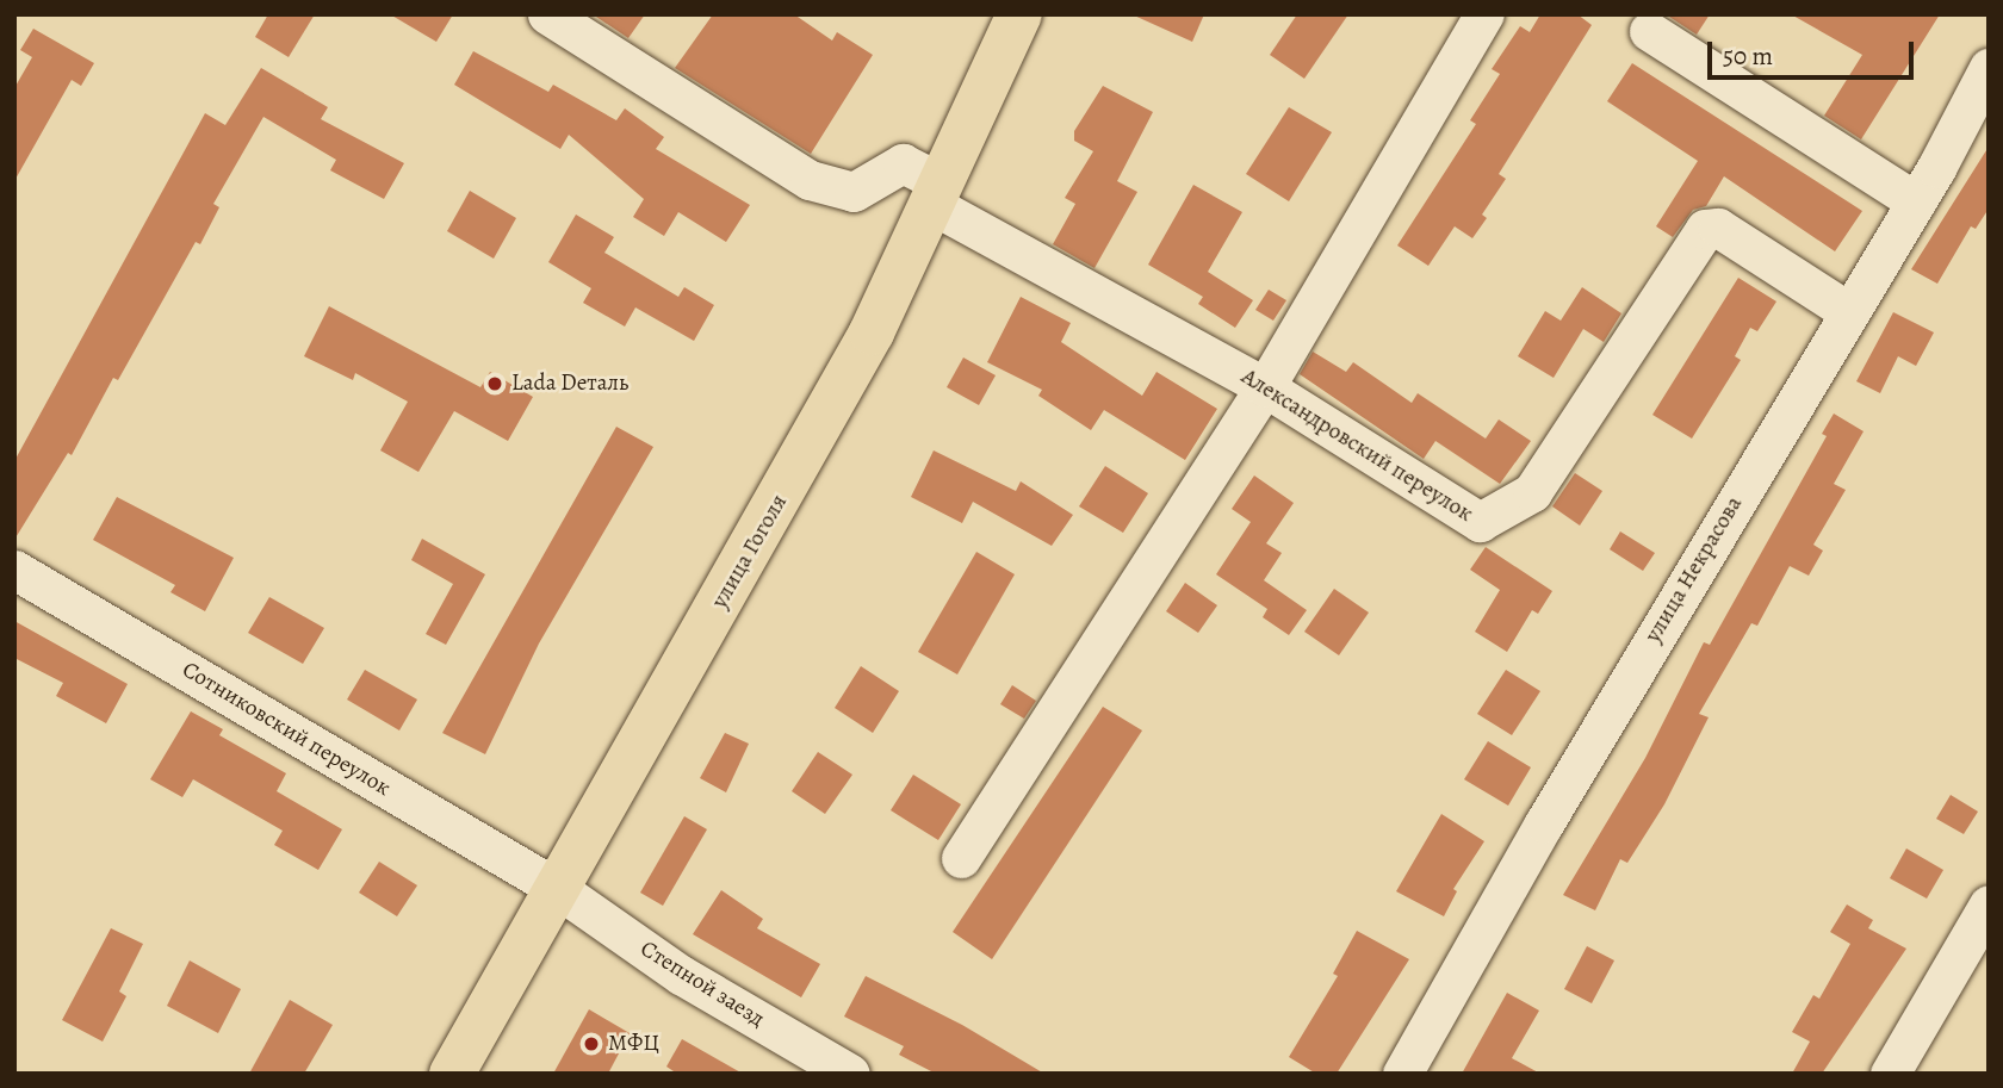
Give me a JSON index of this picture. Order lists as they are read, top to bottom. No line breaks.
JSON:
{"streets":{"main road":["улица Гоголя"],"street":["Александровский переулок","улица Некрасова","Сотниковский переулок","Степной заезд"]},"crossings":[["Александровский переулок","улица Гоголя"],["Александровский переулок","улица Некрасова"],["улица Гоголя","Сотниковский переулок"],["улица Гоголя","Степной заезд"],["Сотниковский переулок","Степной заезд"]],"places":["Lada Dеталь","МФЦ"],"scale_bar":"50 m"}
